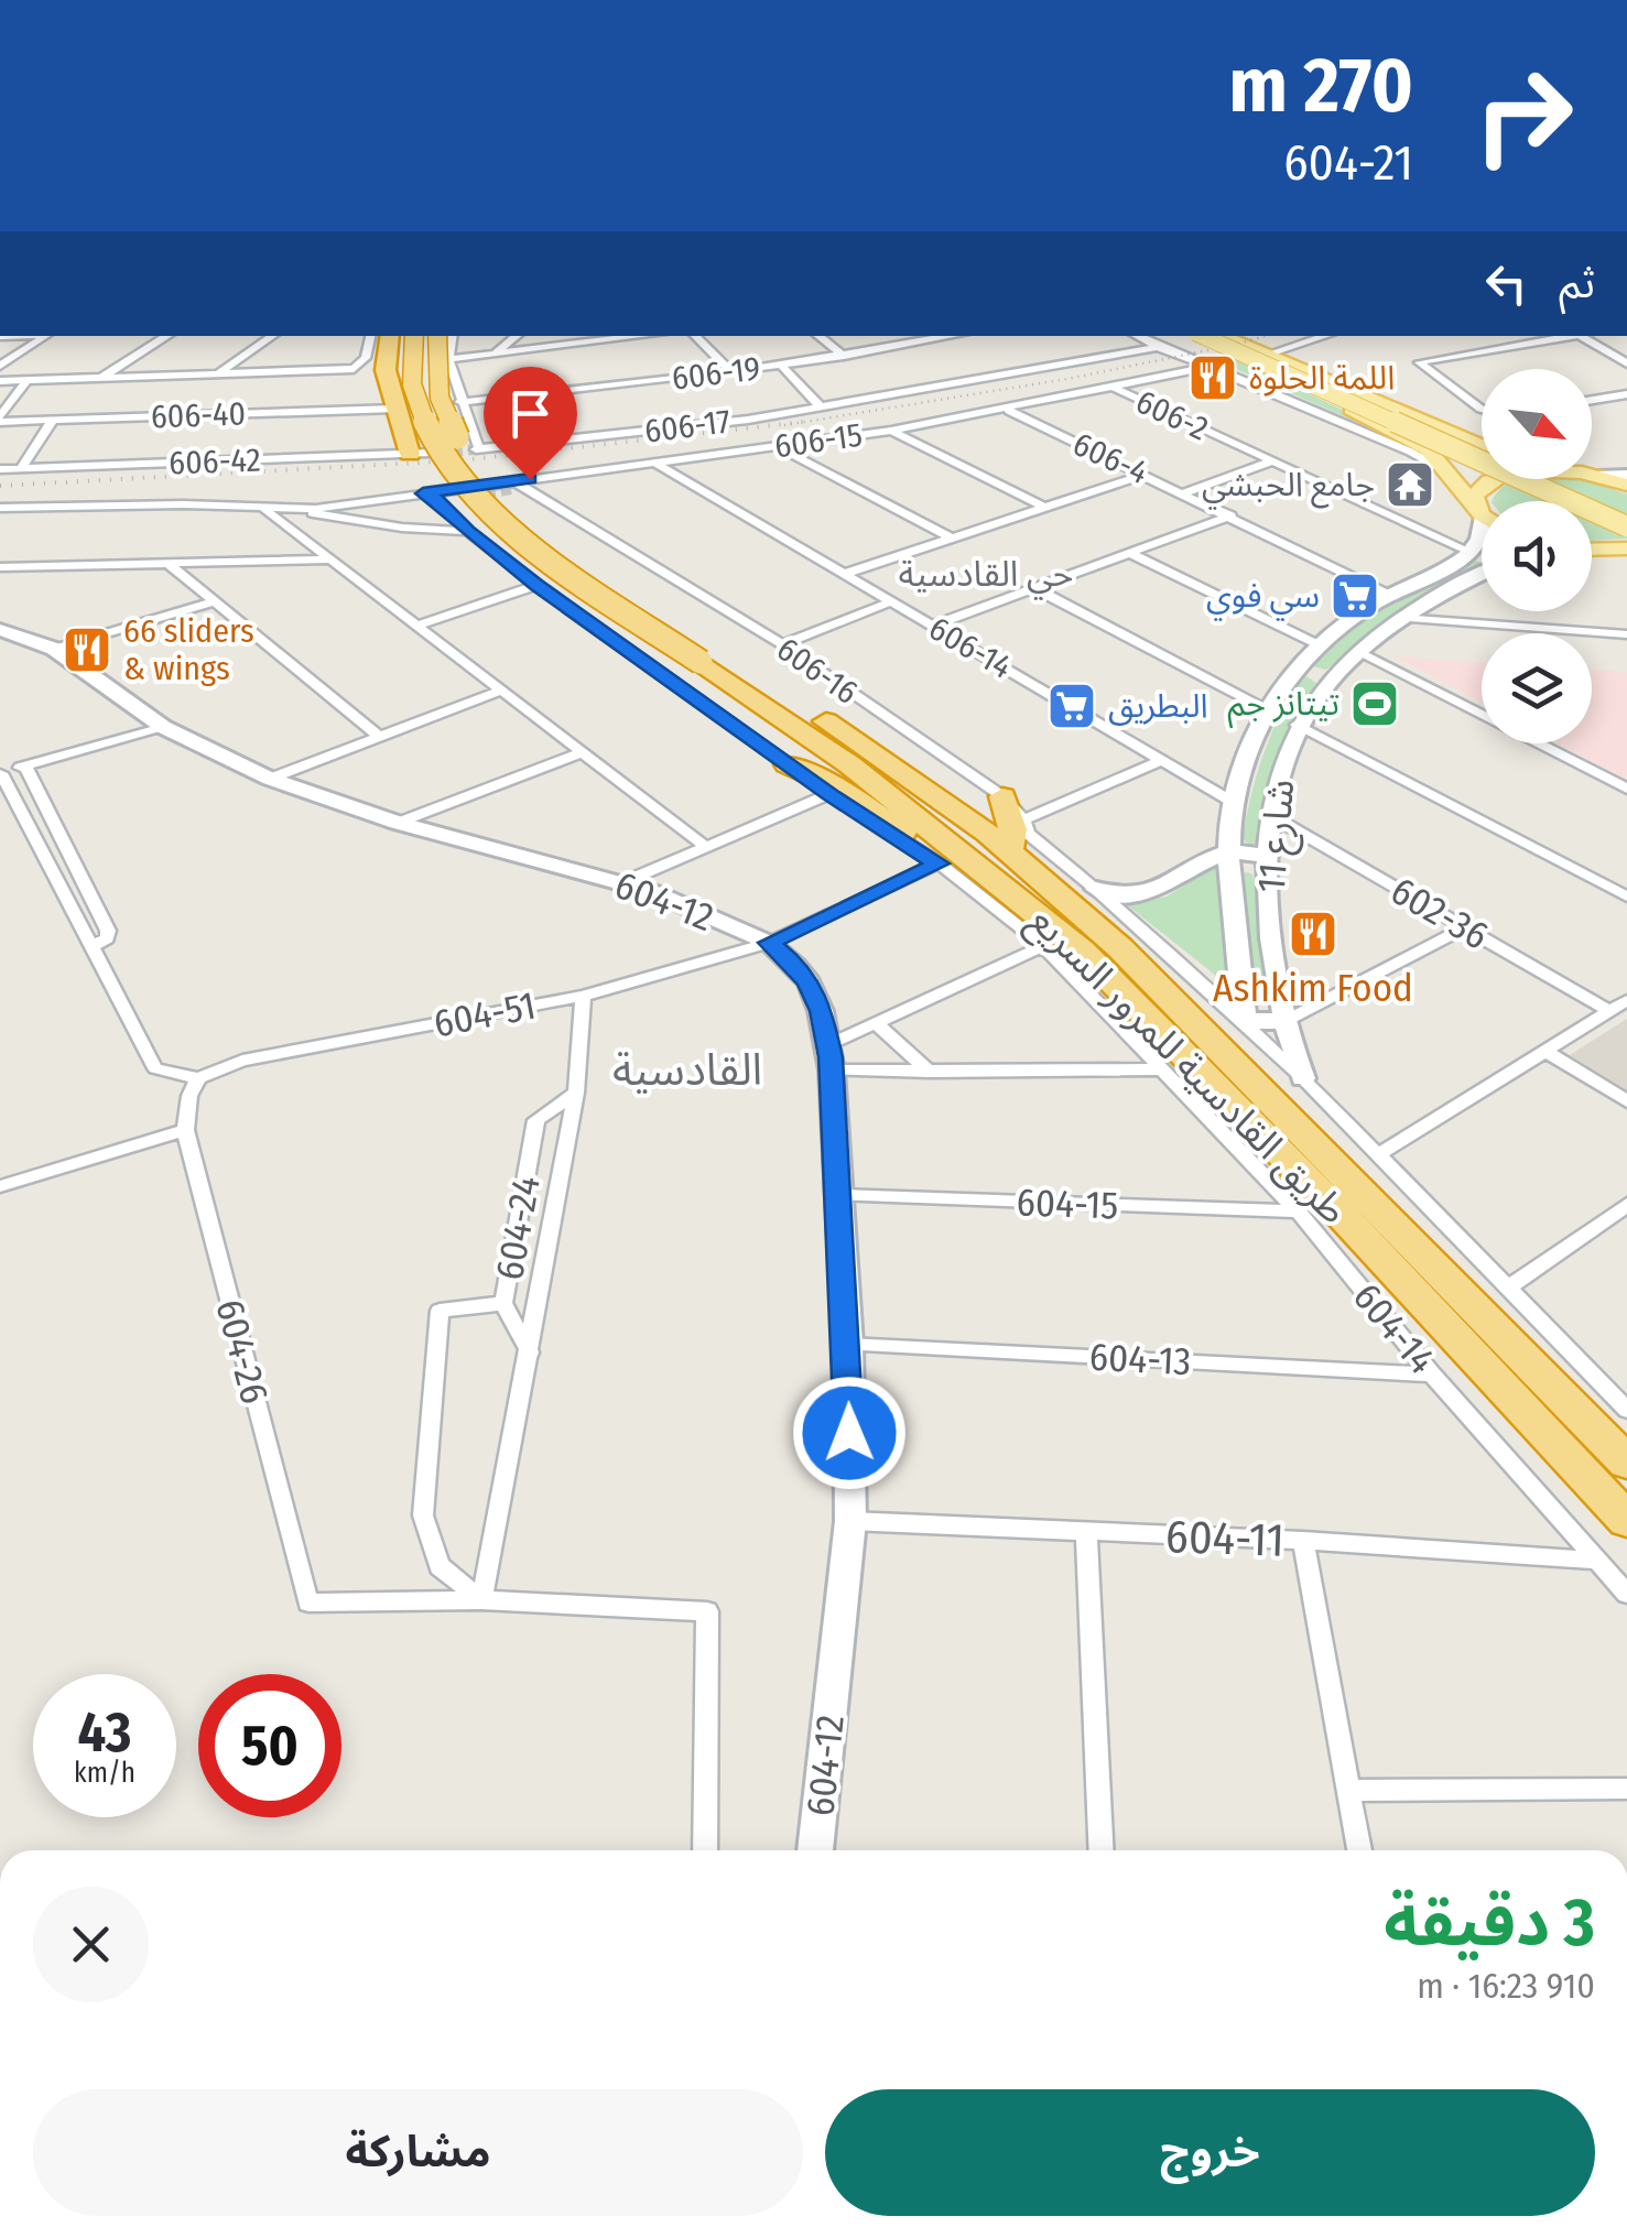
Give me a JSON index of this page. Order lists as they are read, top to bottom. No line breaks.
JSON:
{"streets":{"highway":["طريق القادسية للمرور السريع"],"street":["606-19","606-40","606-2","606-17","606-15","606-4","606-42","606-14","606-16","شارع 11","604-12","602-36","604-51","604-15","604-24","604-14","604-26","604-13","604-11"]},"crossings":[["606-19","606-17"],["606-2","606-15"],["606-2","شارع 11"],["606-15","606-4"],["606-15","606-14"],["606-15","606-16"],["606-15","604-14"],["606-4","شارع 11"],["606-14","شارع 11"],["606-16","شارع 11"],["شارع 11","602-36"],["604-12","604-51"],["604-12","604-15"],["604-12","604-13"],["604-12","604-11"],["604-51","604-14"],["604-51","604-26"],["604-15","604-14"],["604-24","604-26"],["604-14","604-13"],["604-14","604-11"]],"districts":["حي القادسية","القادسية"],"places":{"restaurant":["اللمة الحلوة","66 sliders & wings","Ashkim Food"],"temple":["جامع الحبشي"],"supermarket":["سي فوي","البطريق"],"sports":["تيتانز جم"]},"north":"bottom right","page":{"turn":["270 m","604-21"],"then":"ثم","speed":"43 km/h","limit":"50","heading":["3 دقيقة","910 m · 16:23"],"buttons":["خروج","مشاركة"]}}
